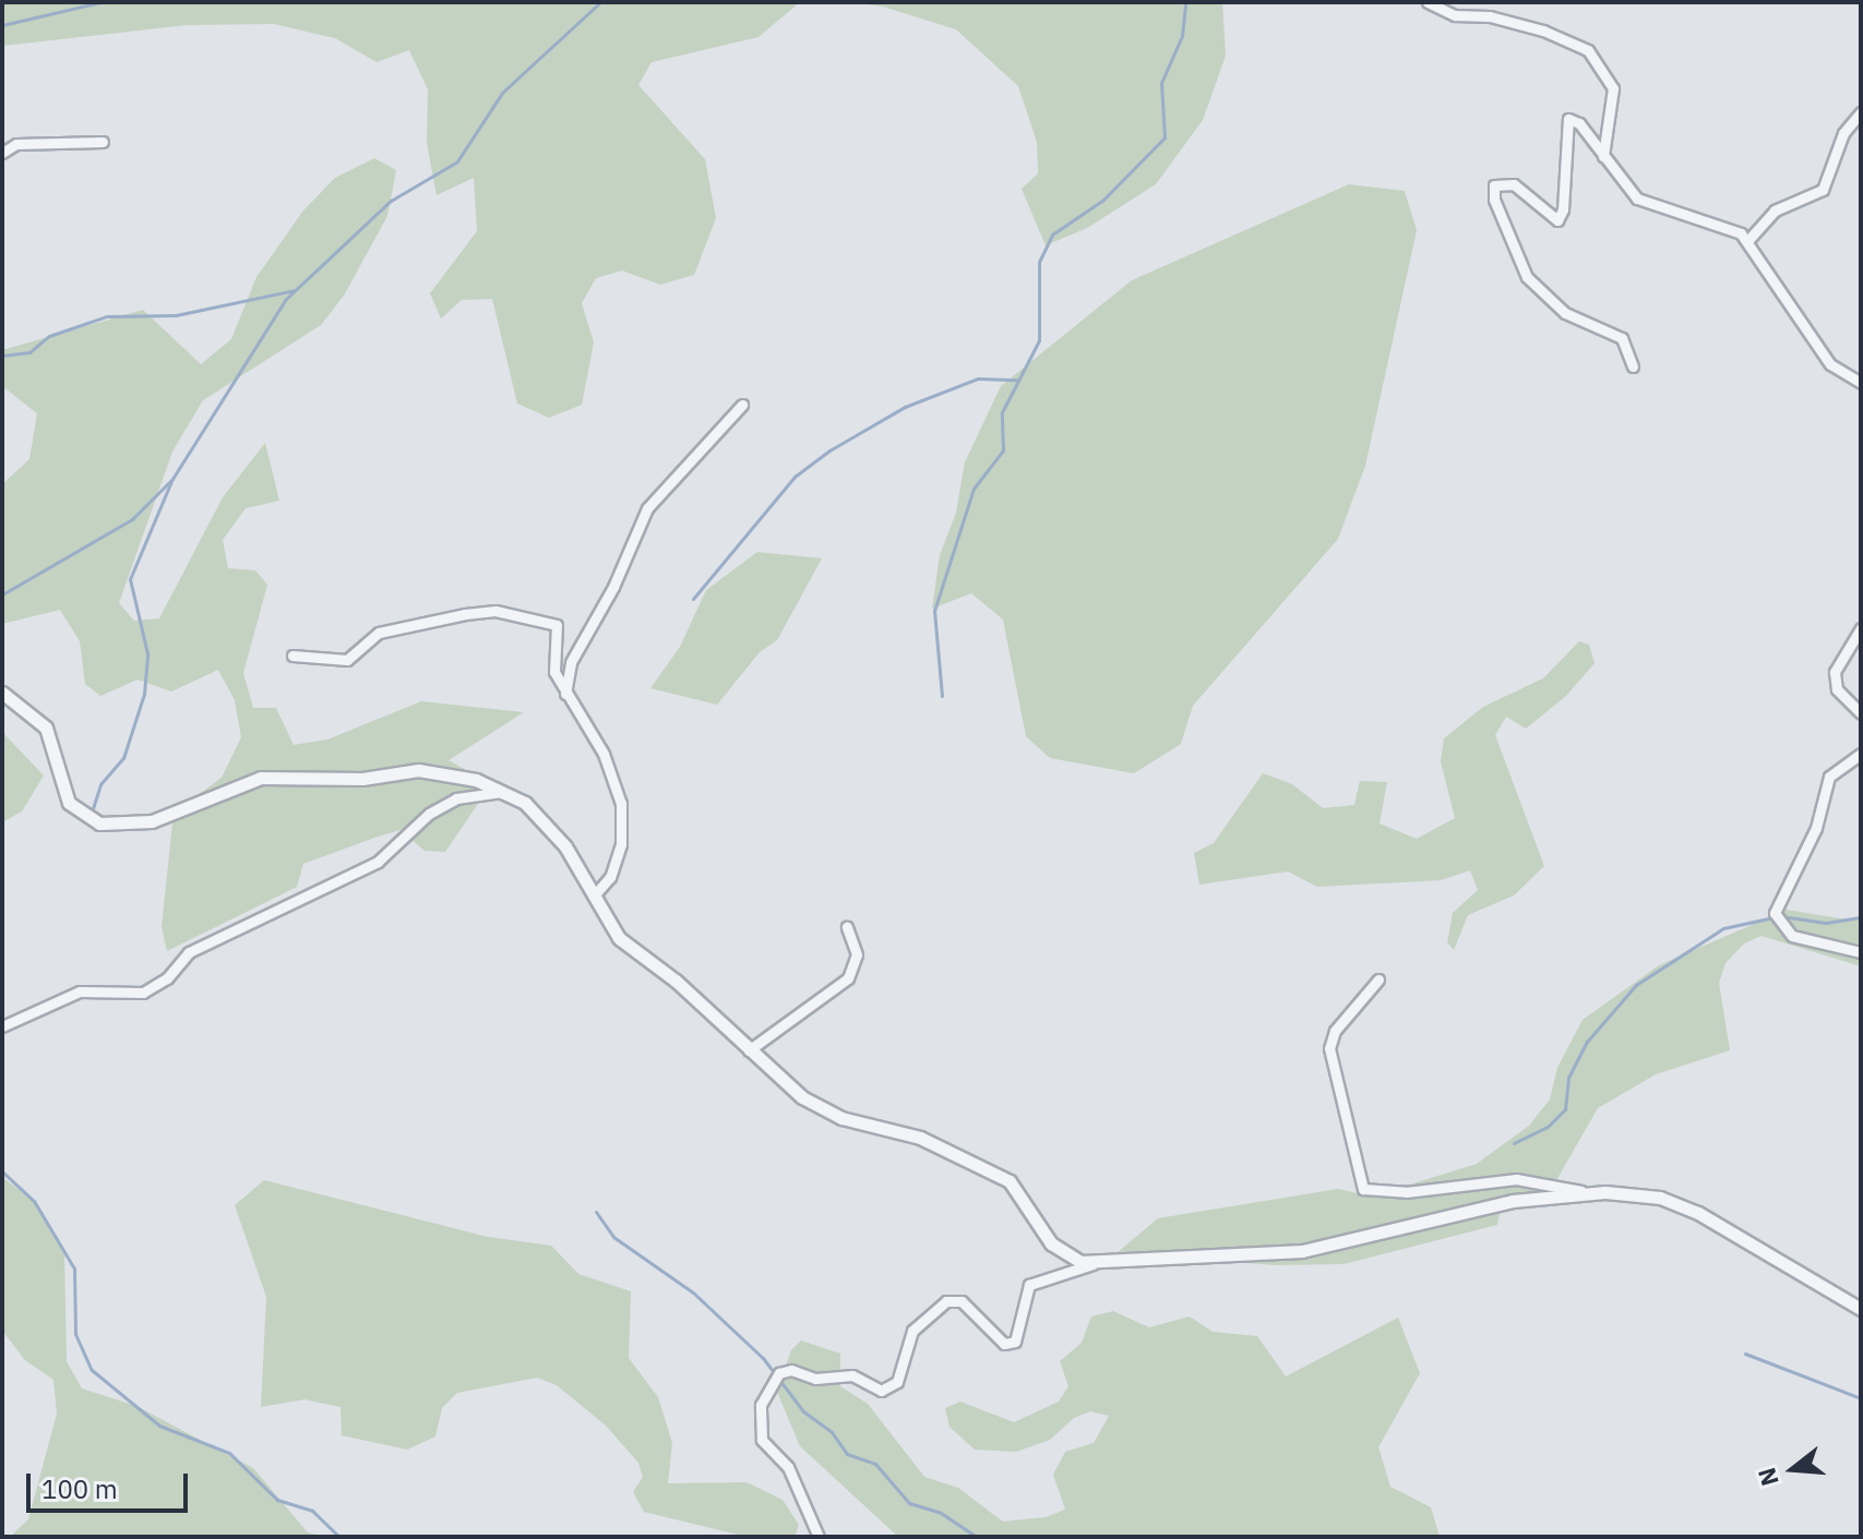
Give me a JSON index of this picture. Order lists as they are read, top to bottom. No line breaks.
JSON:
{"scale_bar":"100 m","north":"left"}
